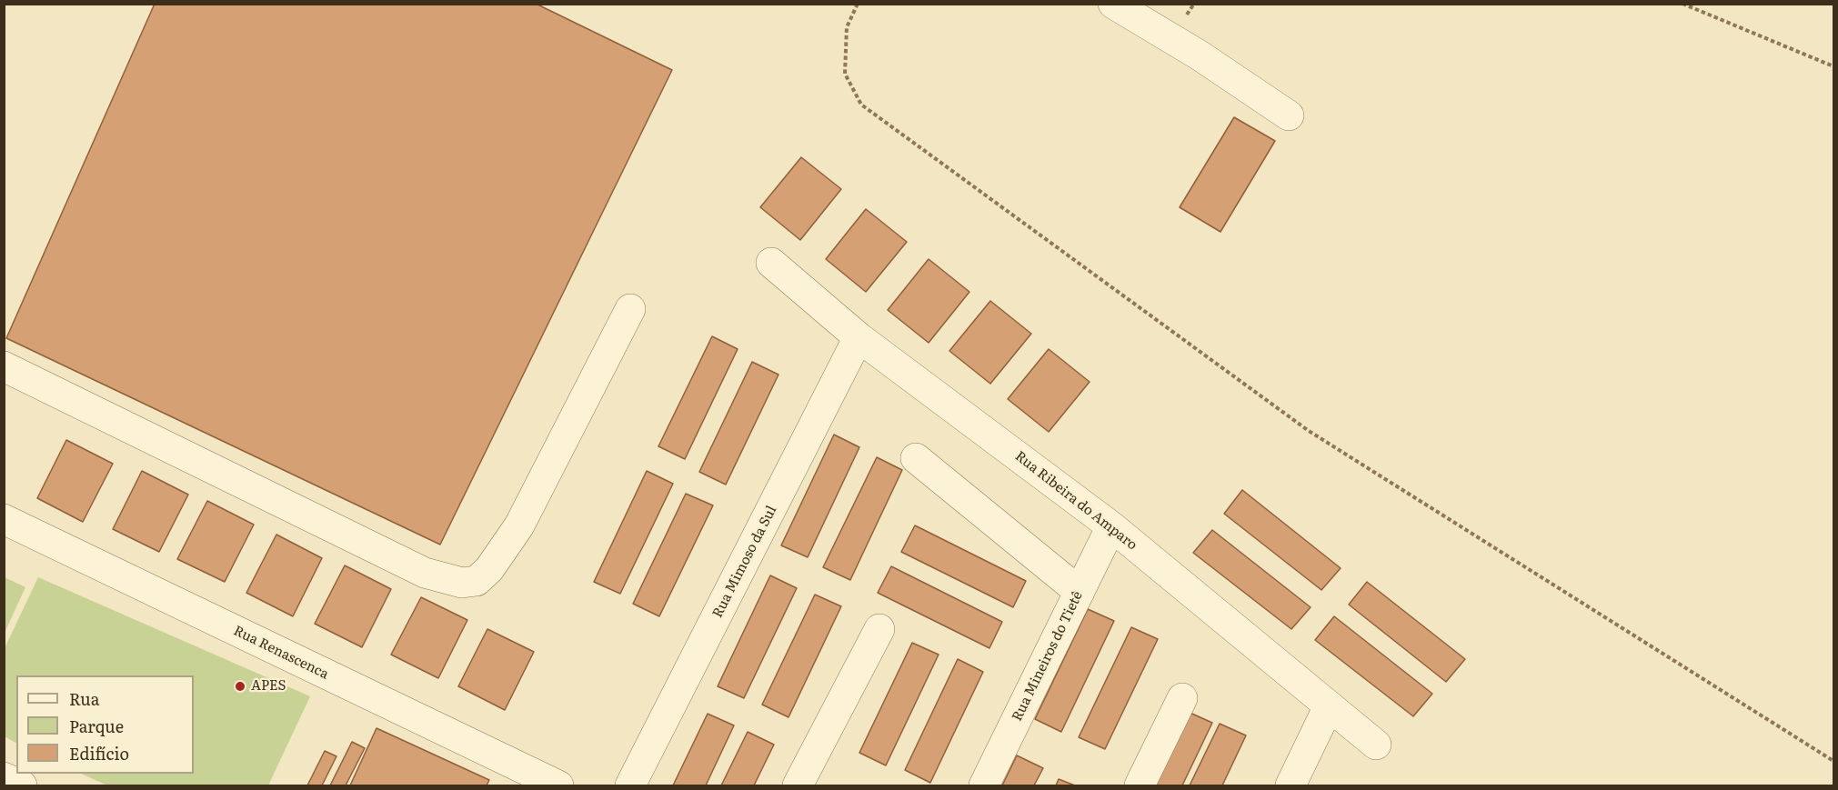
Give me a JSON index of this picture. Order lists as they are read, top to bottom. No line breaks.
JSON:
{"streets":{"street":["Rua Ribeira do Amparo","Rua Mimoso da Sul","Rua Renascenca","Rua Mineiros do Tietê"]},"crossings":[["Rua Ribeira do Amparo","Rua Mimoso da Sul"],["Rua Ribeira do Amparo","Rua Mineiros do Tietê"]],"places":["APES"],"legend":["Rua","Parque","Edifício"]}
